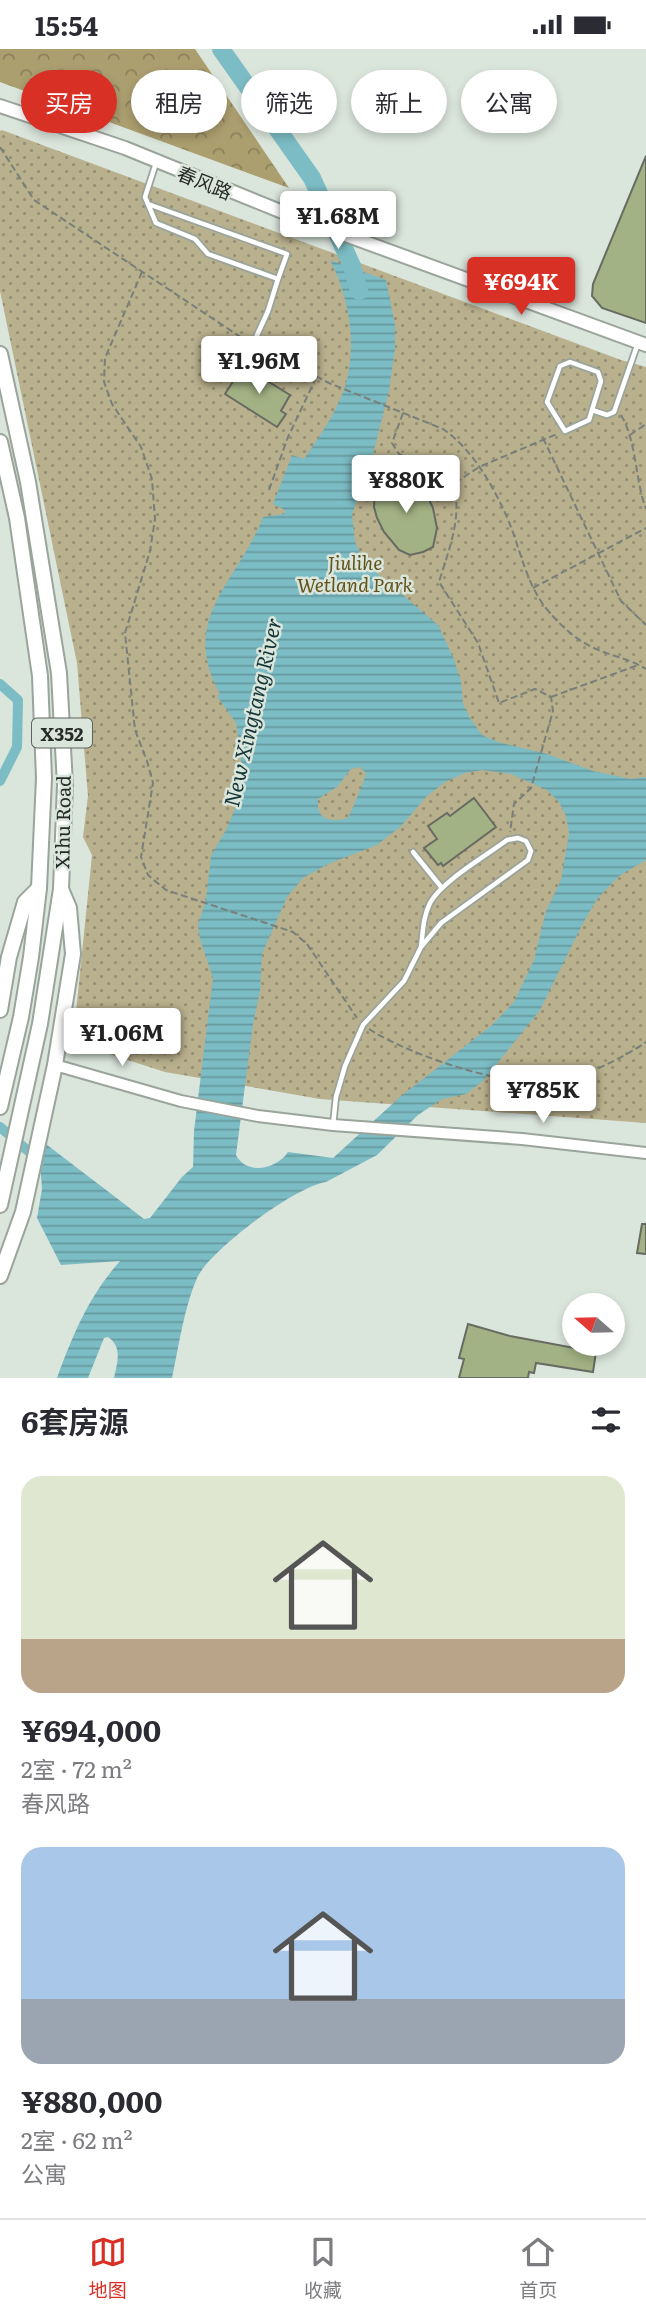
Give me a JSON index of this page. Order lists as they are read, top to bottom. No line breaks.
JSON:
{"streets":{"main road":["春风路","X352","Xihu Road"]},"water":["New Xingtang River"],"parks":["Jiulihe Wetland Park"],"north":"left","page":{"status":"15:54","chip":["买房","租房","筛选","新上","公寓"],"price":["¥1.68M","¥694K","¥1.96M","¥880K","¥1.06M","¥785K"],"heading":"6套房源","list":[{"name":"¥694,000","note":"2室 · 72 m² · 春风路"},{"name":"¥880,000","note":"2室 · 62 m² · 公寓"}],"tabs":["地图","收藏","首页"]}}
